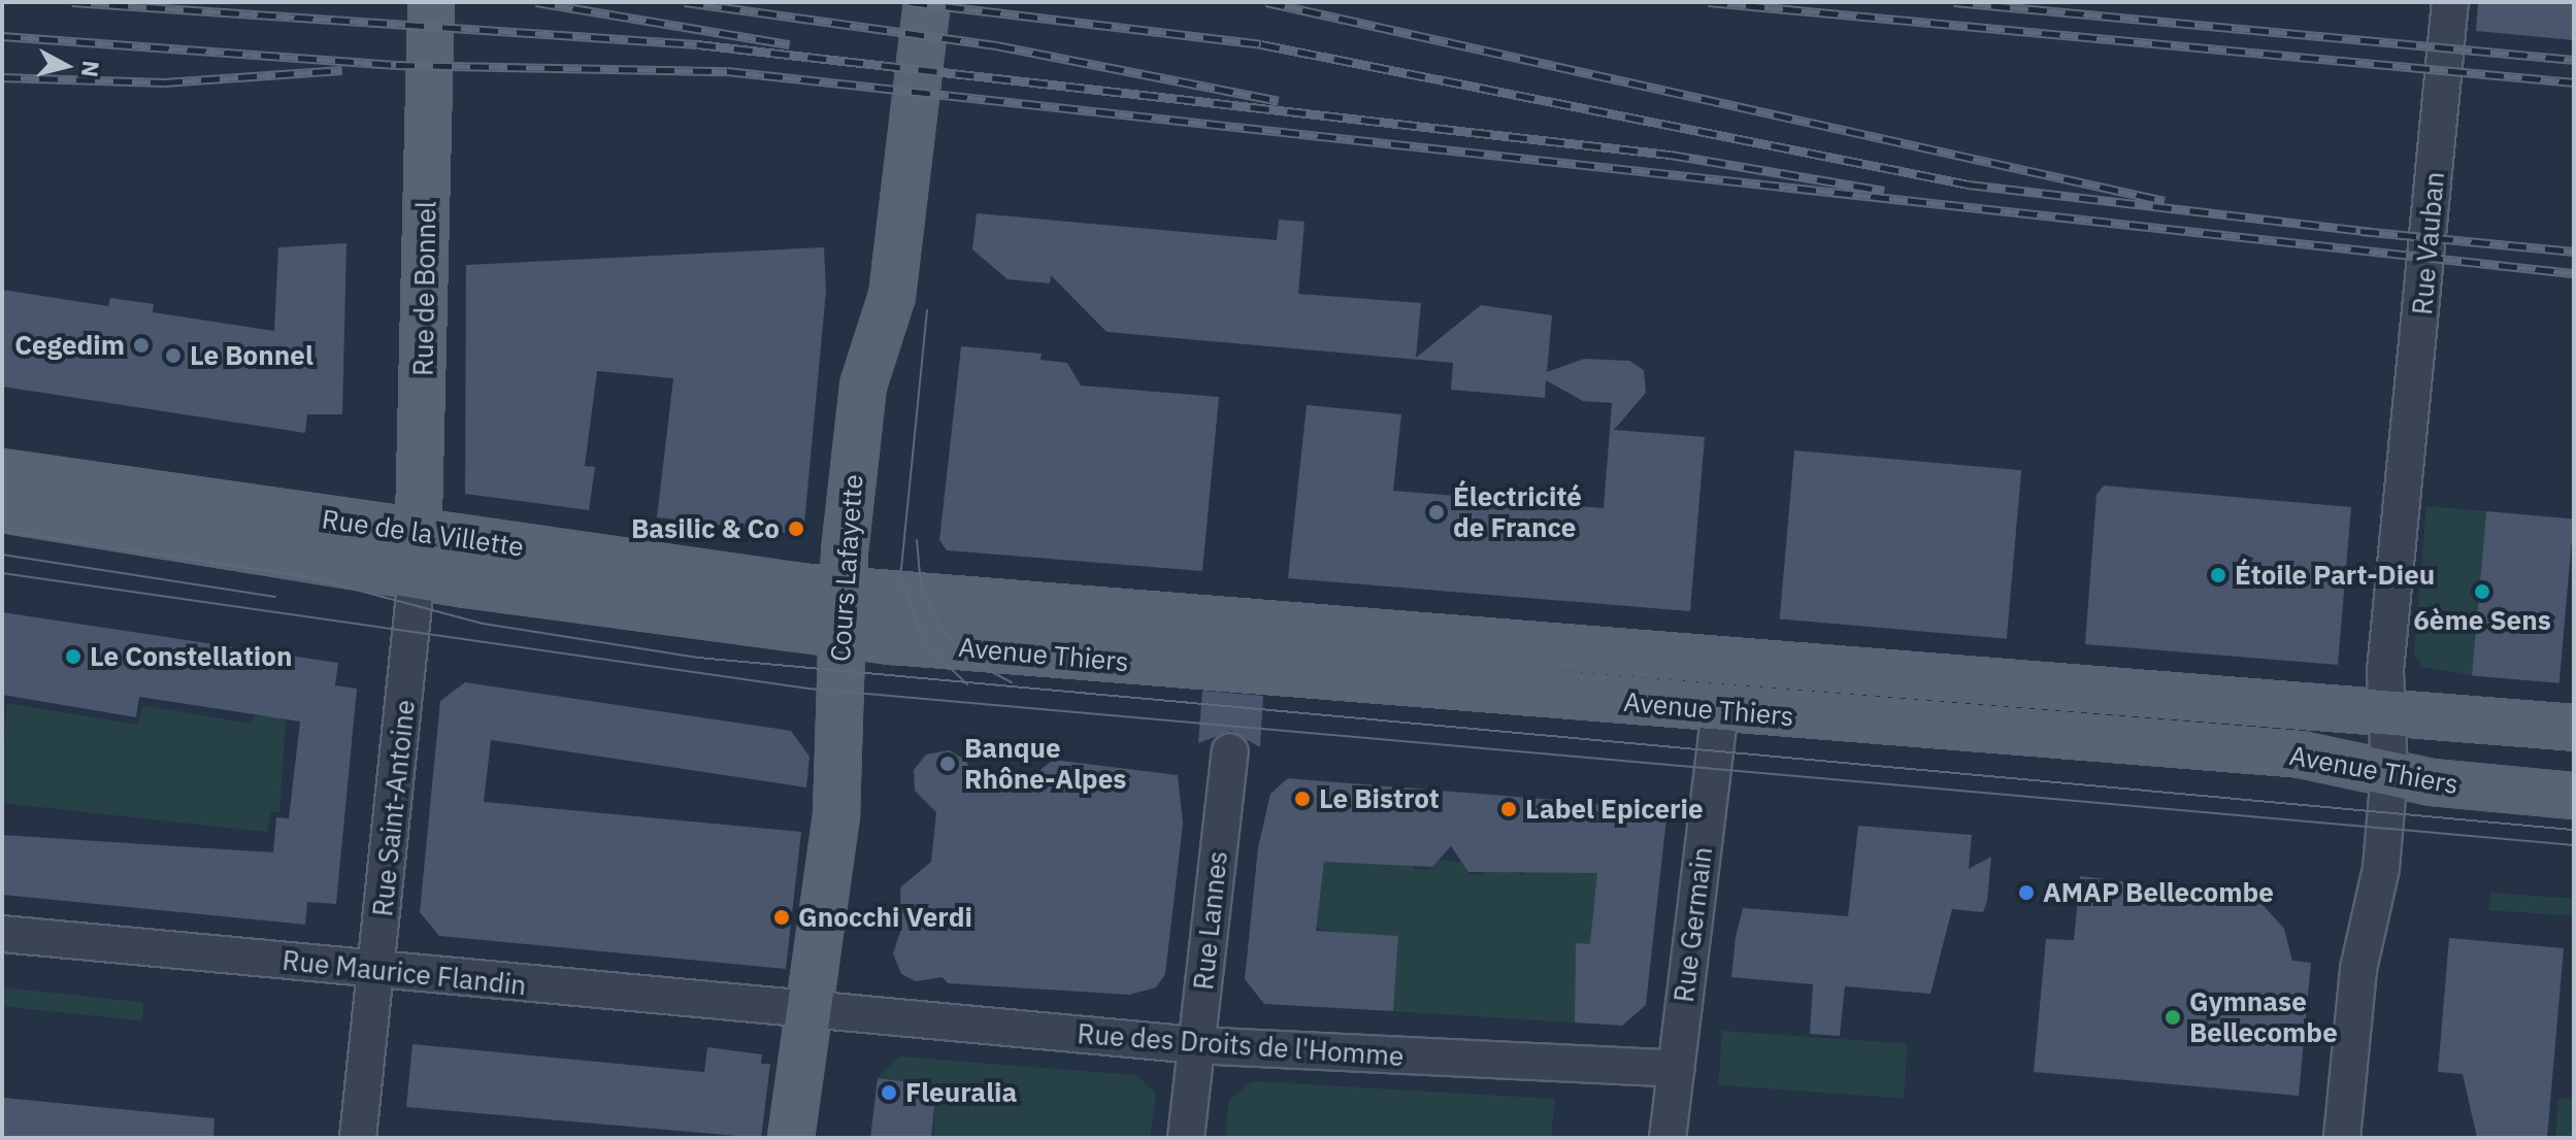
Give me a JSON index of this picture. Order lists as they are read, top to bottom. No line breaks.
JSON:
{"streets":{"main road":["Rue de Bonnel","Rue de la Villette","Cours Lafayette","Avenue Thiers"],"street":["Rue Vauban","Rue Saint-Antoine","Rue Lannes","Rue Germain","Rue Maurice Flandin","Rue des Droits de l'Homme"]},"crossings":[["Rue Vauban","Avenue Thiers"],["Rue de Bonnel","Rue de la Villette"],["Rue de Bonnel","Rue Saint-Antoine"],["Rue de la Villette","Cours Lafayette"],["Rue de la Villette","Avenue Thiers"],["Rue de la Villette","Rue Saint-Antoine"],["Cours Lafayette","Avenue Thiers"],["Cours Lafayette","Rue Maurice Flandin"],["Cours Lafayette","Rue des Droits de l'Homme"],["Avenue Thiers","Rue Germain"],["Rue Saint-Antoine","Rue Maurice Flandin"],["Rue Lannes","Rue des Droits de l'Homme"],["Rue Germain","Rue des Droits de l'Homme"],["Rue Maurice Flandin","Rue des Droits de l'Homme"]],"places":["Cegedim","Le Bonnel","Électricité de France","Basilic & Co","Étoile Part-Dieu","6ème Sens","Le Constellation","Banque Rhône-Alpes","Le Bistrot","Label Epicerie","AMAP Bellecombe","Gnocchi Verdi","Gymnase Bellecombe","Fleuralia"],"north":"right"}
